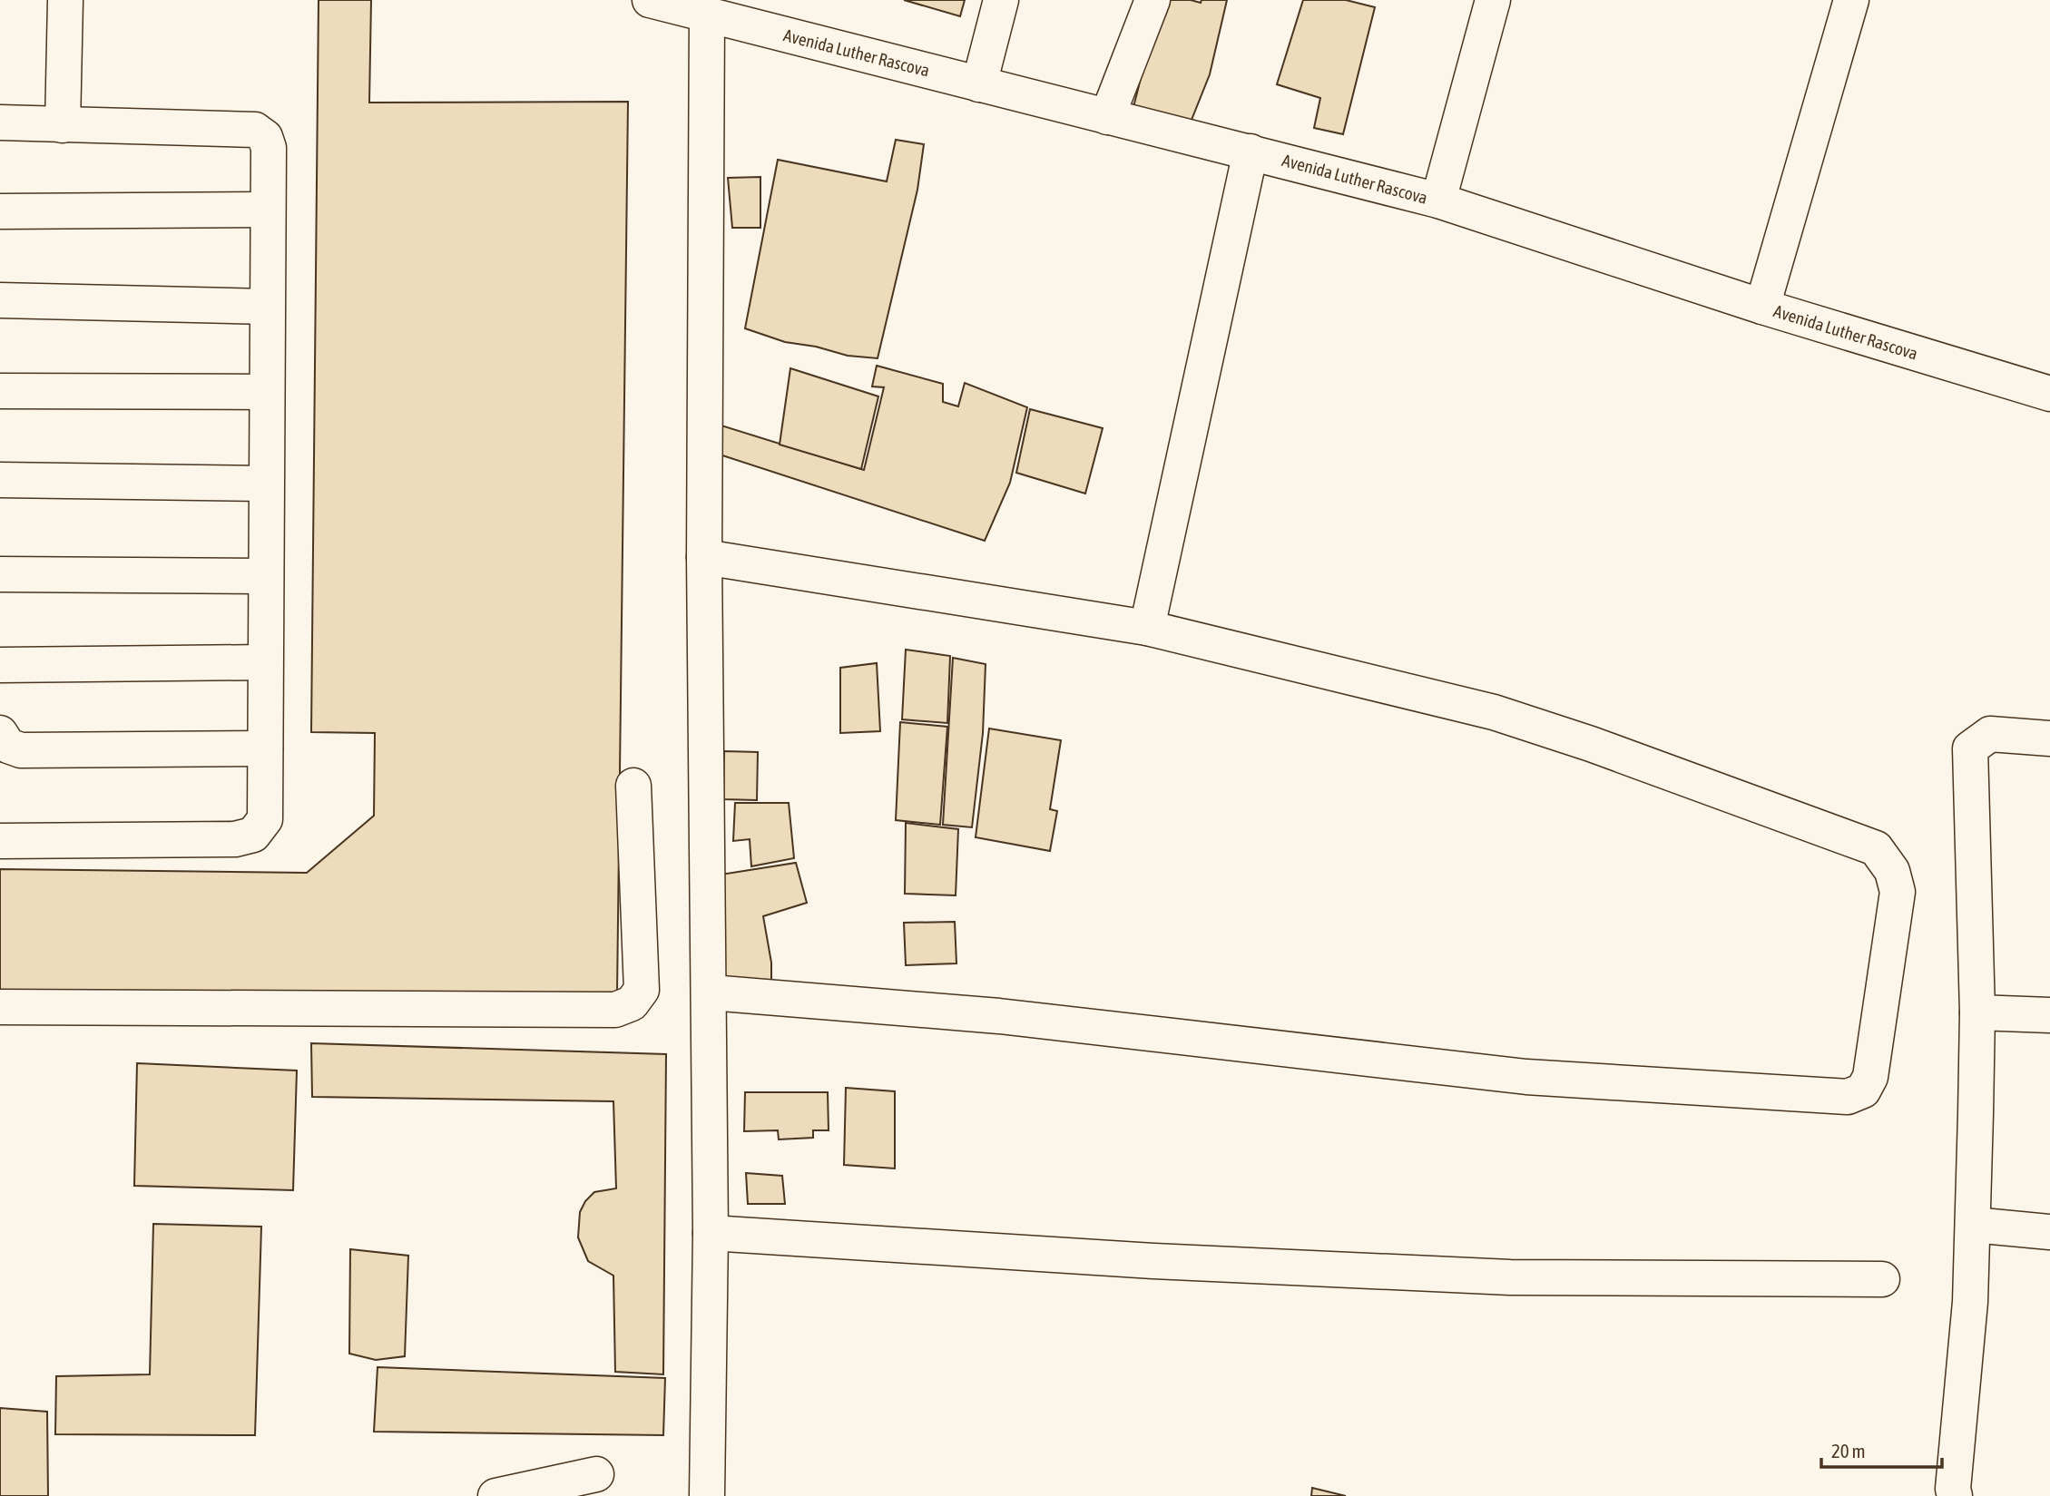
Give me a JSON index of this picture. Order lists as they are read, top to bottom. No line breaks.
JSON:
{"streets":{"street":["Avenida Luther Rascova"]},"scale_bar":"20 m"}
